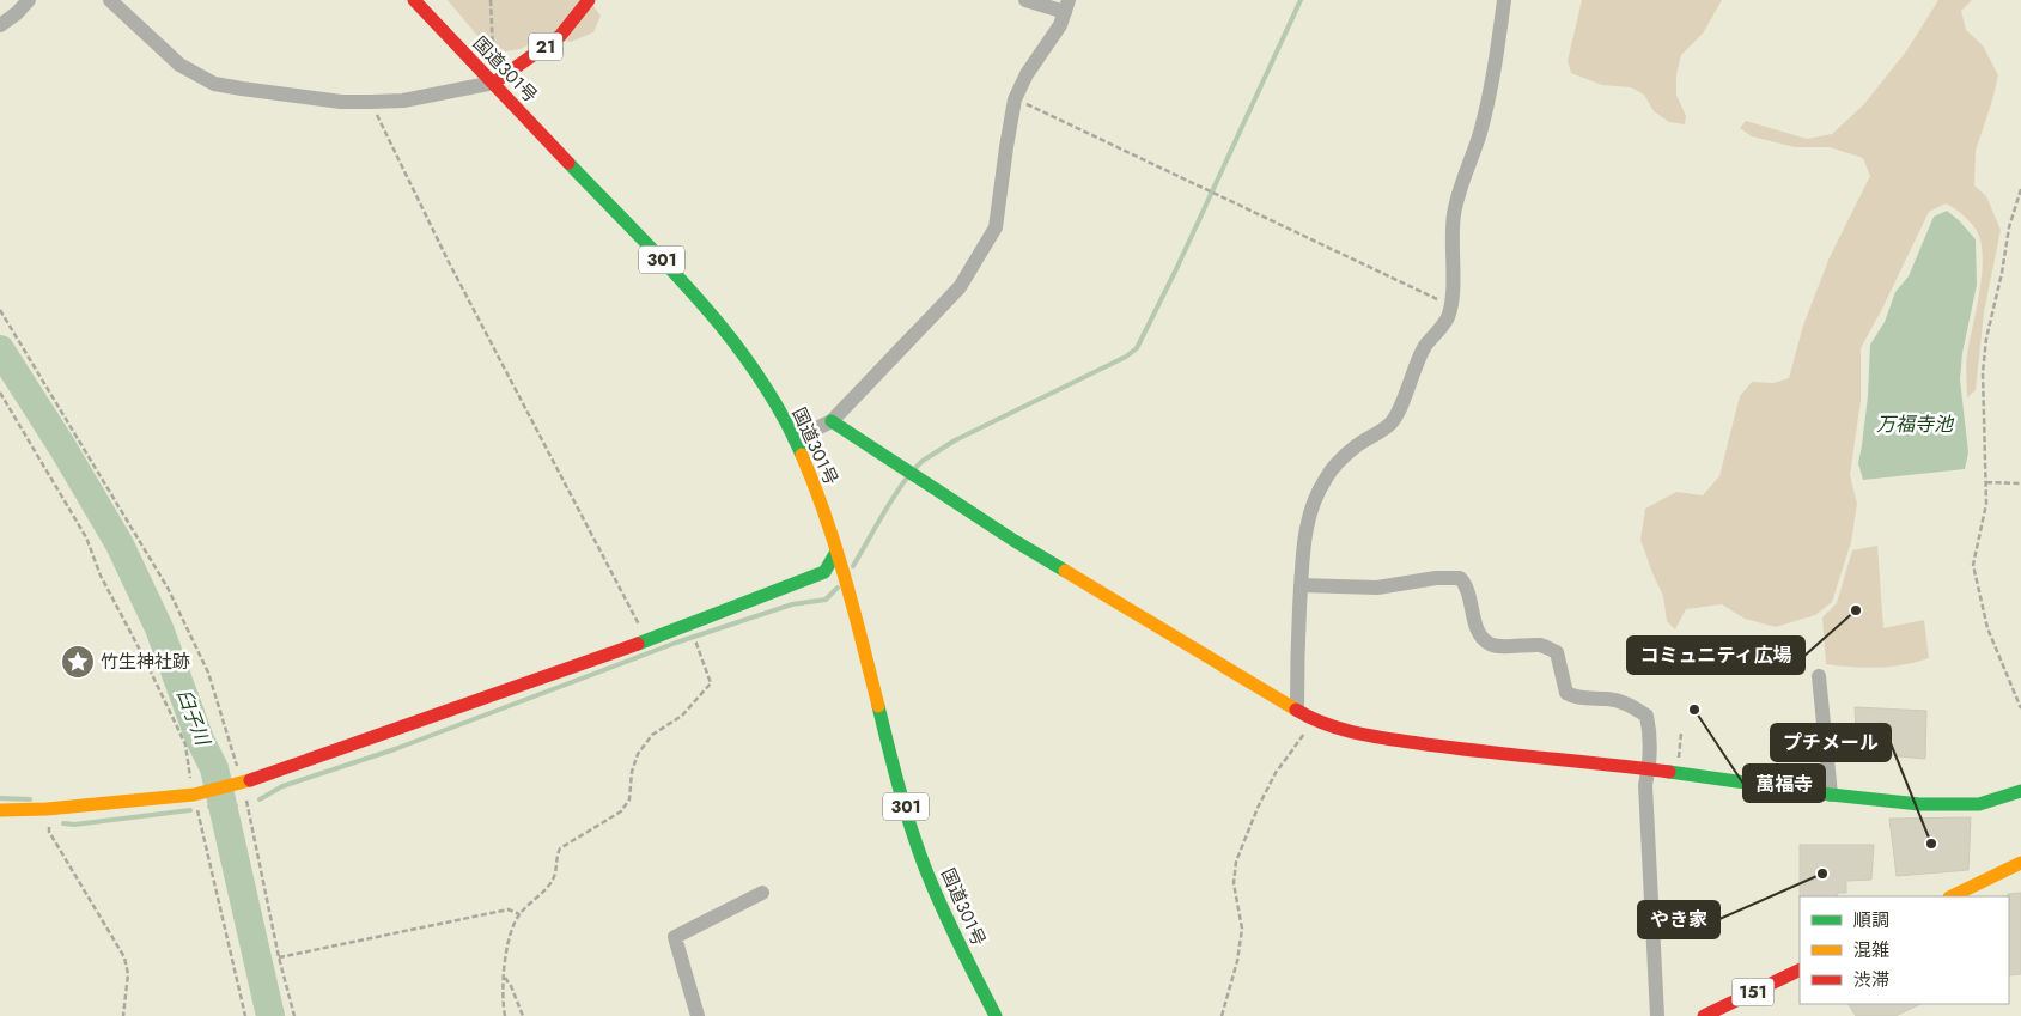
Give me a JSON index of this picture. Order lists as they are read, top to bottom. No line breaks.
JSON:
{"streets":{"main road":["21","国道301号","301","151"]},"crossings":[["21","国道301号"]],"water":["万福寺池","臼子川"],"places":{"other":["コミュニティ広場","萬福寺","プチメール","やき家"],"place":["竹生神社跡"]},"legend":["順調","混雑","渋滞"]}
